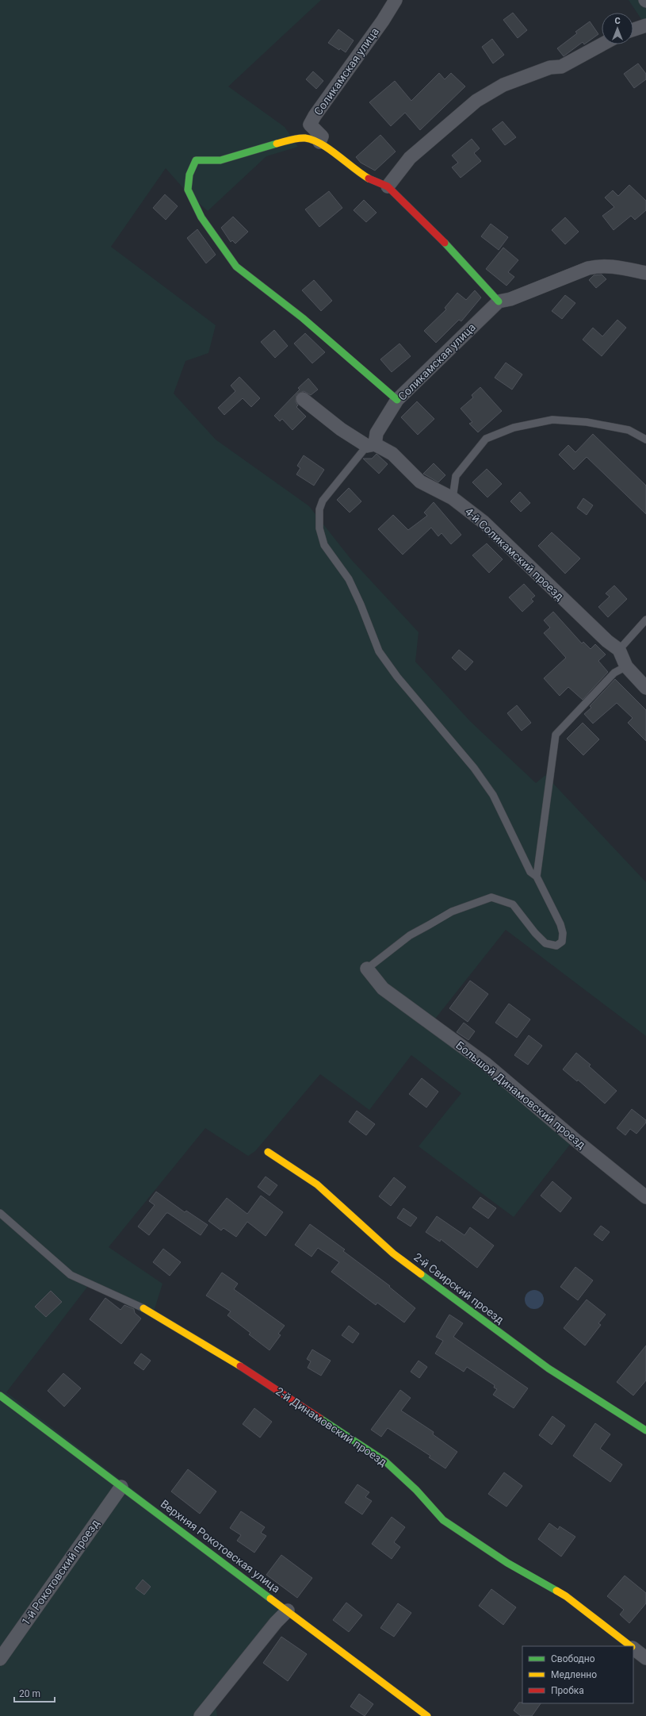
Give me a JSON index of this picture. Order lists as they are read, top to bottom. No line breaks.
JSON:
{"streets":{"street":["Соликамская улица","4-й Соликамский проезд","Большой Динамовский проезд","2-й Свирский проезд","2-й Динамовский проезд","Верхняя Рокотовская улица","1-й Рокотовский проезд"]},"crossings":[["Соликамская улица","4-й Соликамский проезд"],["Верхняя Рокотовская улица","1-й Рокотовский проезд"]],"legend":["Свободно","Медленно","Пробка"],"scale_bar":"20 m","north":"top"}
